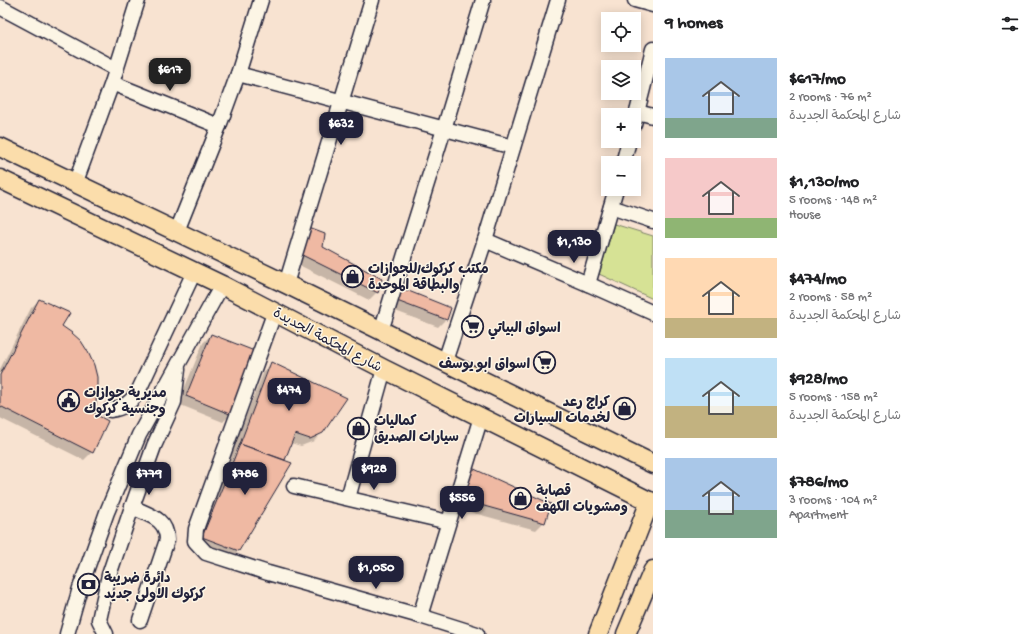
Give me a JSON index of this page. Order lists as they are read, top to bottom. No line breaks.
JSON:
{"streets":{"main road":["شارع المحكمة الجديدة"]},"places":{"shop":["مكتب كركوك/للجوازات والبطاقة الموحدة","كراج رعد لخدمات السيارات","كماليات سيارات الصديق","قصابة ومشويات الكهف"],"supermarket":["اسواق البياتي","اسواق ابو يوسف"],"public building":["مديرية جوازات وجنسية كركوك"],"bank":["دائرة ضريبة كركوك الاولی جدید"]},"page":{"heading":"9 homes","map_buttons":["+","−"],"list":[{"name":"$617/mo","note":"2 rooms · 76 m² · شارع المحكمة الجديدة"},{"name":"$1,130/mo","note":"5 rooms · 148 m² · House"},{"name":"$474/mo","note":"2 rooms · 58 m² · شارع المحكمة الجديدة"},{"name":"$928/mo","note":"5 rooms · 158 m² · شارع المحكمة الجديدة"},{"name":"$786/mo","note":"3 rooms · 104 m² · Apartment"}],"price":["$617","$632","$1,130","$474","$928","$779","$786","$556","$1,050"]}}
